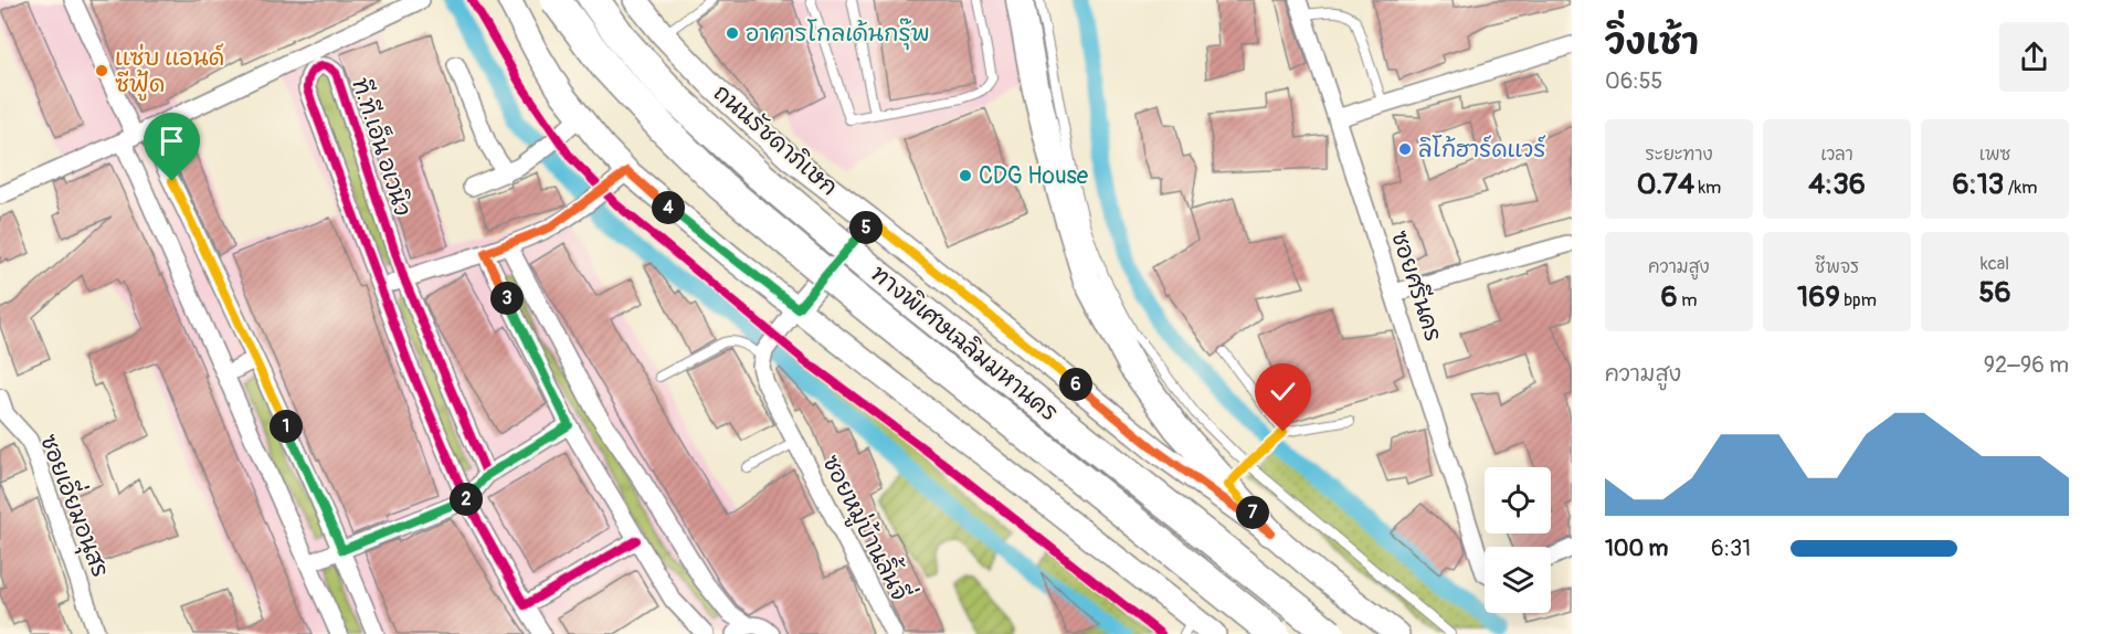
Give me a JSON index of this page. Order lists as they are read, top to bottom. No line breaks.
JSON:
{"streets":{"highway":["ทางพิเศษเฉลิมมหานคร"],"main road":["ถนนรัชดาภิเษก"],"street":["ที.ที.เอ็น อเวนิว","ซอยศรีนคร","ซอยเอี่ยมอนุสร","ซอยหมู่บ้านลิ้นจี่"]},"places":["อาคารโกลเด้นกรุ๊พ","แซ่บ แอนด์ ซีฟู้ด","ลิโก้ฮาร์ดแวร์","CDG House"],"page":{"heading":["วิ่งเช้า","06:55"],"stats":[["ระยะทาง","0.74 km"],["เวลา","4:36"],["เพซ","6:13 /km"],["ความสูง","6 m"],["ชีพจร","169 bpm"],["kcal","56"]],"pins":["4","5","3","6","1","2","7"],"chart":["ความสูง","92–96 m"],"list":[{"name":"100 m","note":"6:31"}]}}
